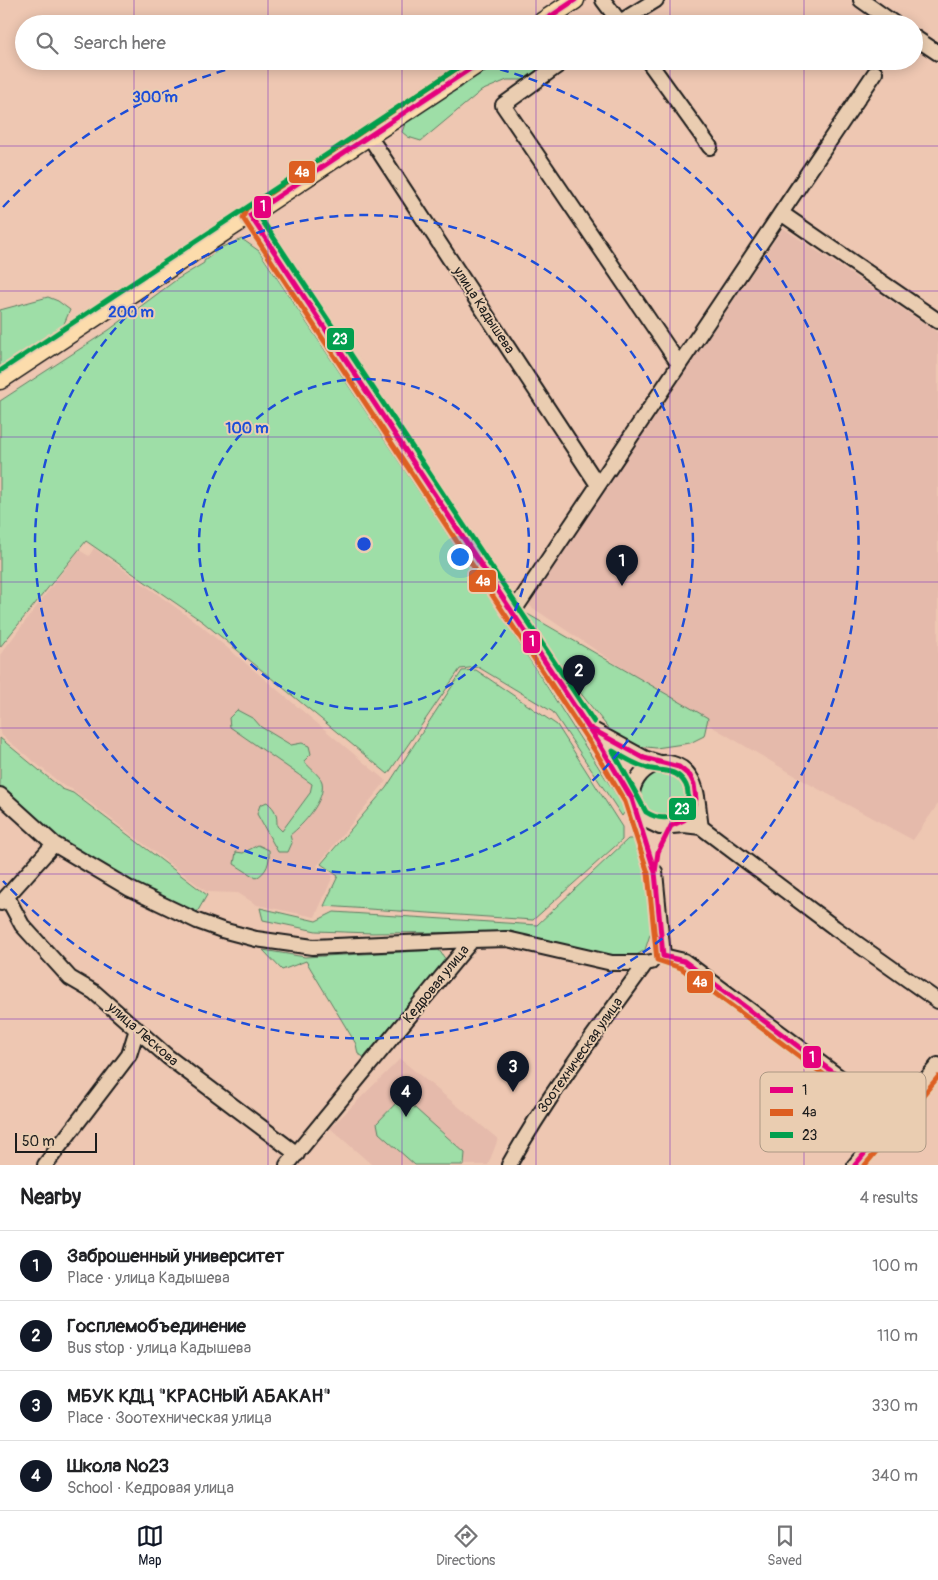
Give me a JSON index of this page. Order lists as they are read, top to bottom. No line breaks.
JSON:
{"streets":{"street":["улица Кадышева","Кедровая улица","улица Лескова","Зоотехническая улица"]},"crossings":[["Кедровая улица","улица Лескова"],["Кедровая улица","Зоотехническая улица"]],"lines":["transit line 1","transit line 4а","transit line 23"],"legend":["1","4а","23"],"scale_bar":"50 m","page":{"search":"Search here","pins":["1","2","3","4"],"scale":"50 m","heading":["Nearby","4 results"],"list":[{"mark":"1","name":"Заброшенный университет","note":"Place · улица Кадышева","value":"100 m"},{"mark":"2","name":"Госплемобъединение","note":"Bus stop · улица Кадышева","value":"110 m"},{"mark":"3","name":"МБУК КДЦ \"КРАСНЫЙ АБАКАН\"","note":"Place · Зоотехническая улица","value":"330 m"},{"mark":"4","name":"Школа №23","note":"School · Кедровая улица","value":"340 m"}],"nav":["Map","Directions","Saved"]},"rings":["300 m","200 m","100 m"]}
